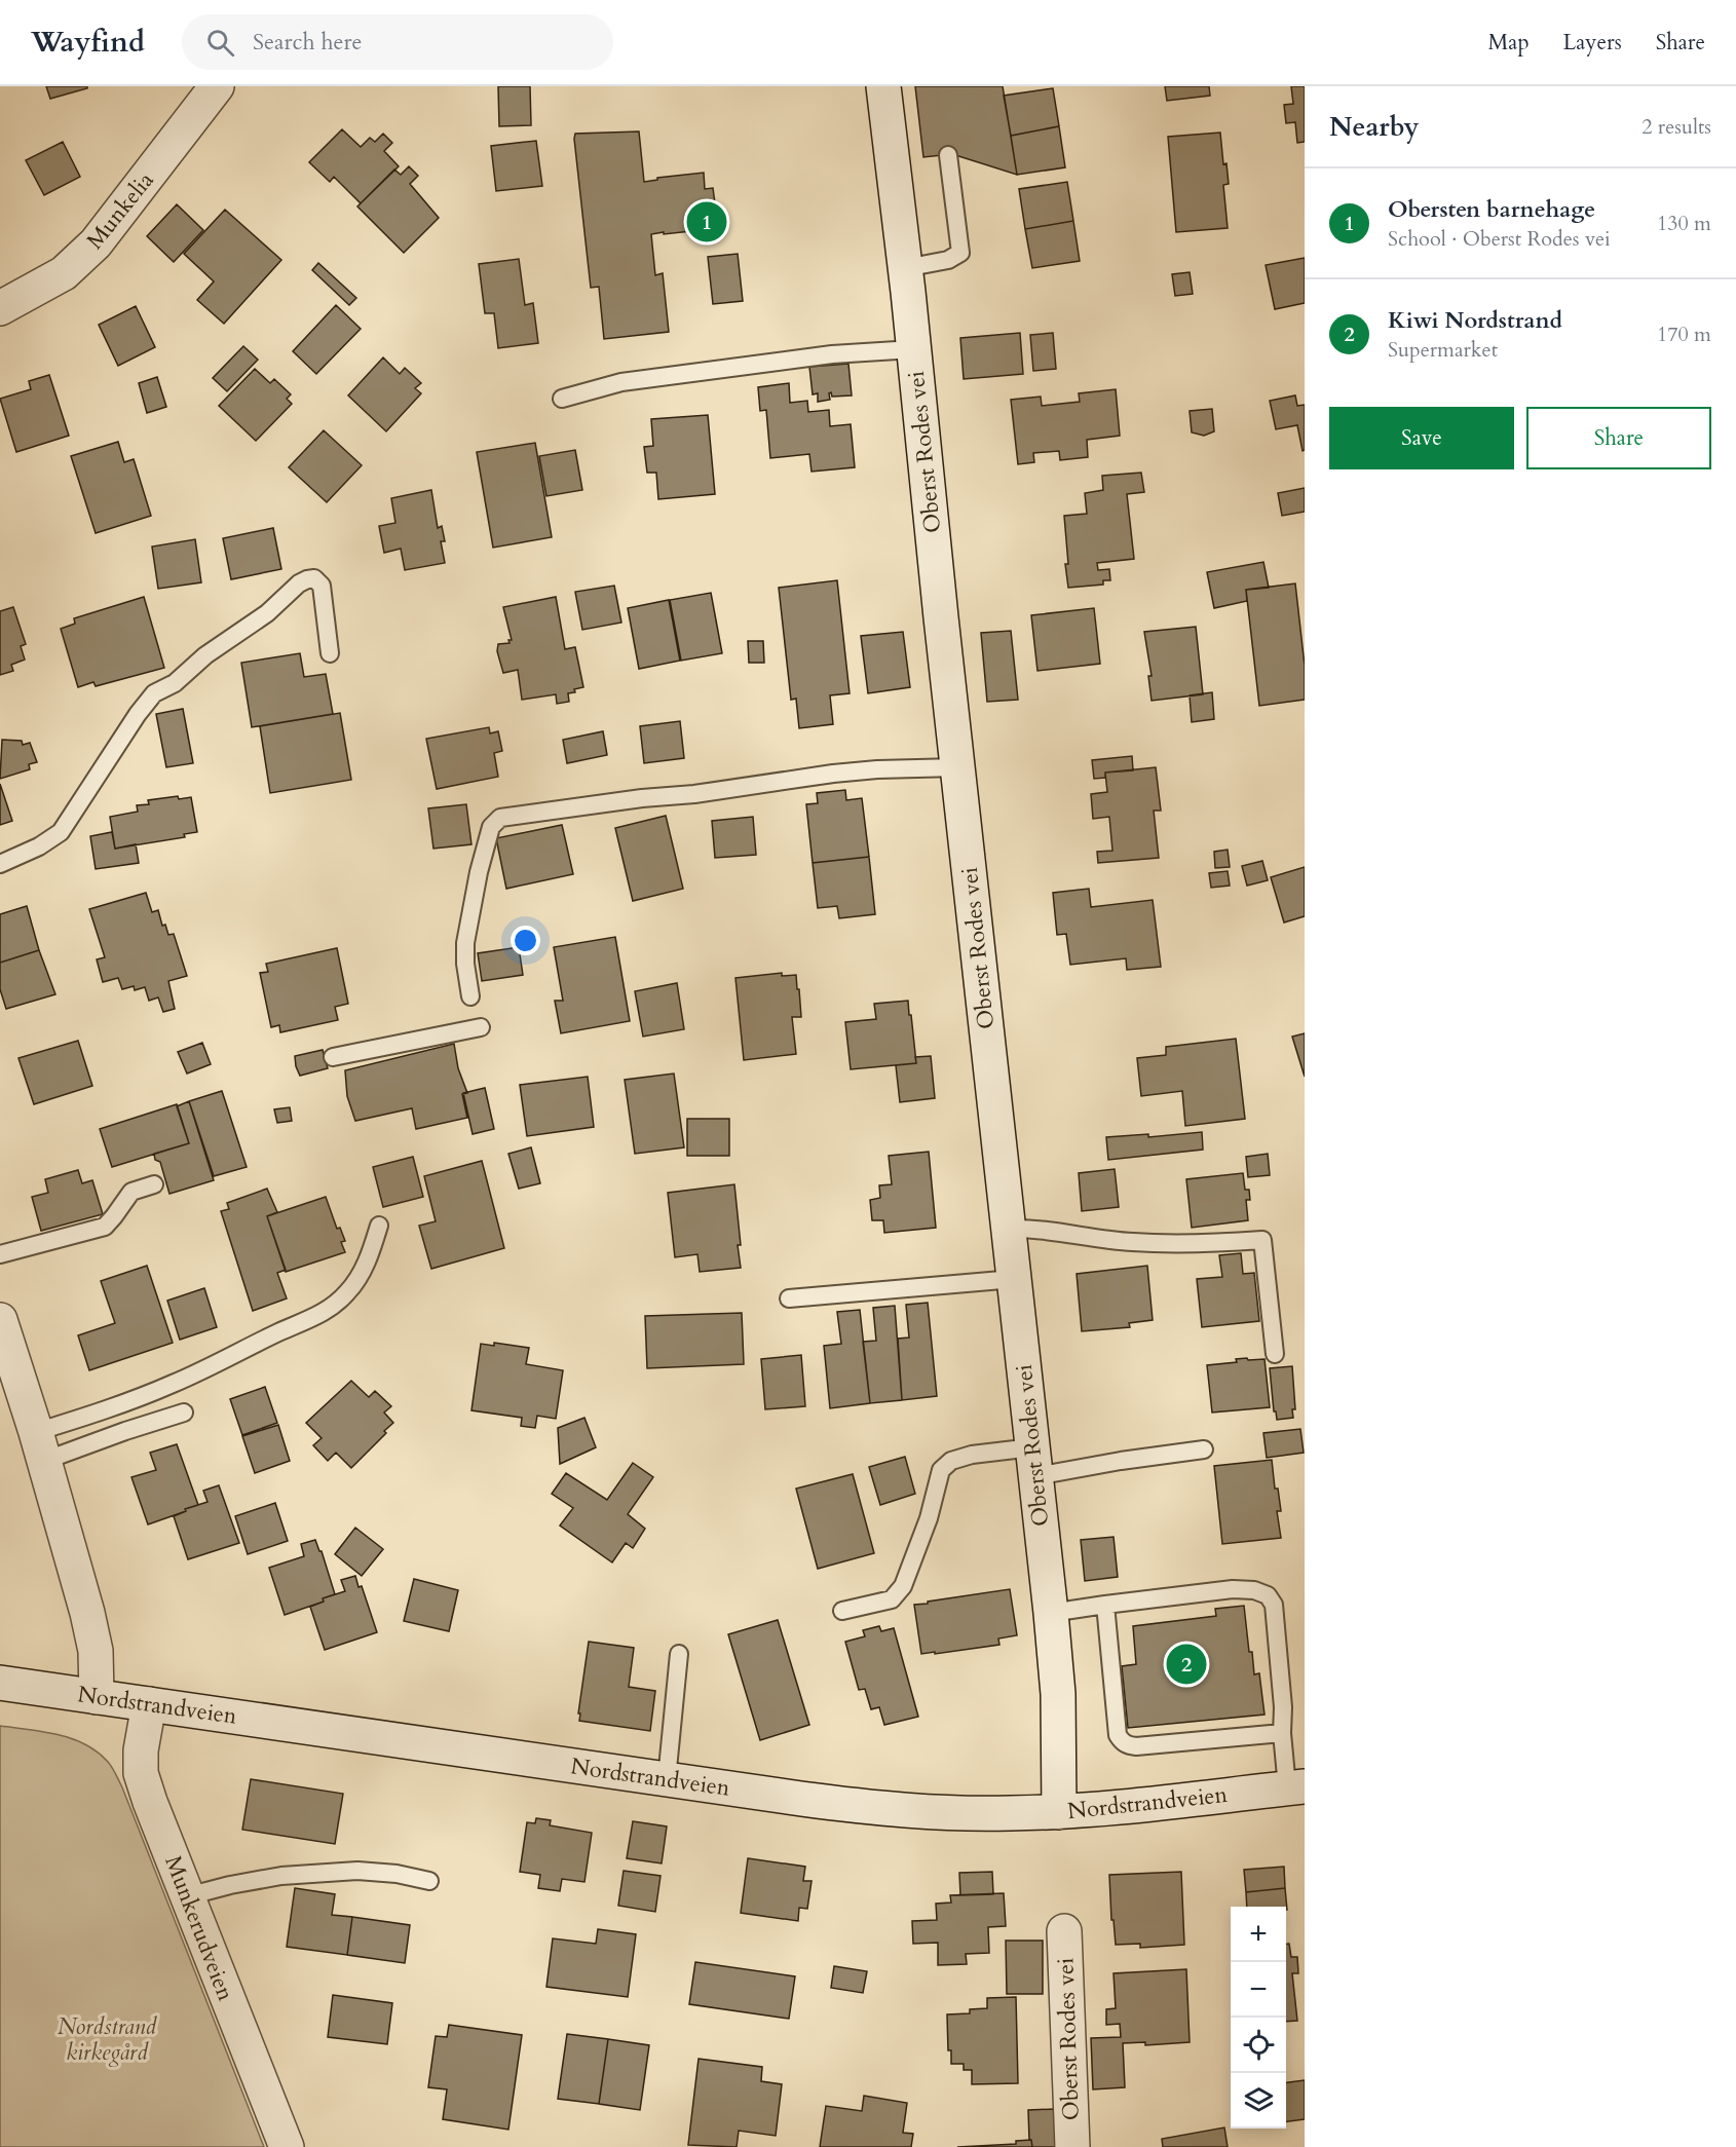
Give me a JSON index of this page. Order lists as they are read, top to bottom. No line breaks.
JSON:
{"streets":{"street":["Munkelia","Oberst Rodes vei","Nordstrandveien","Munkerudveien"]},"crossings":[["Oberst Rodes vei","Nordstrandveien"],["Nordstrandveien","Munkerudveien"]],"parks":["Nordstrand kirkegård"],"page":{"header":"Wayfind","search":"Search here","nav":["Map","Layers","Share"],"heading":["Nearby","2 results"],"list":[{"mark":"1","name":"Obersten barnehage","note":"School · Oberst Rodes vei","value":"130 m"},{"mark":"2","name":"Kiwi Nordstrand","note":"Supermarket","value":"170 m"}],"pins":["1","2"],"buttons":["Save","Share"],"map_buttons":["+","−"]}}
